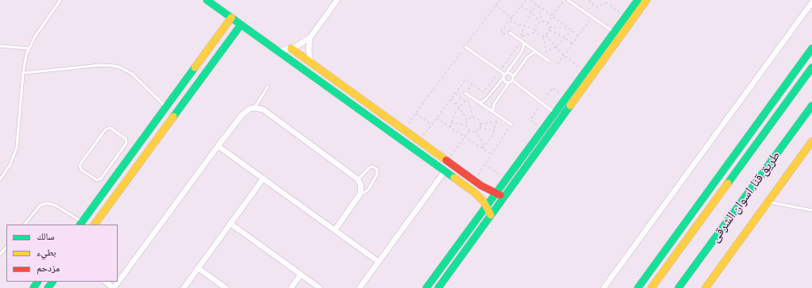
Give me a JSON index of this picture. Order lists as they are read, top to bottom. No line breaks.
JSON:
{"streets":{"street":["طريق قنا, اسوان الشرقى"]},"legend":["سالك","بطيء","مزدحم"]}
